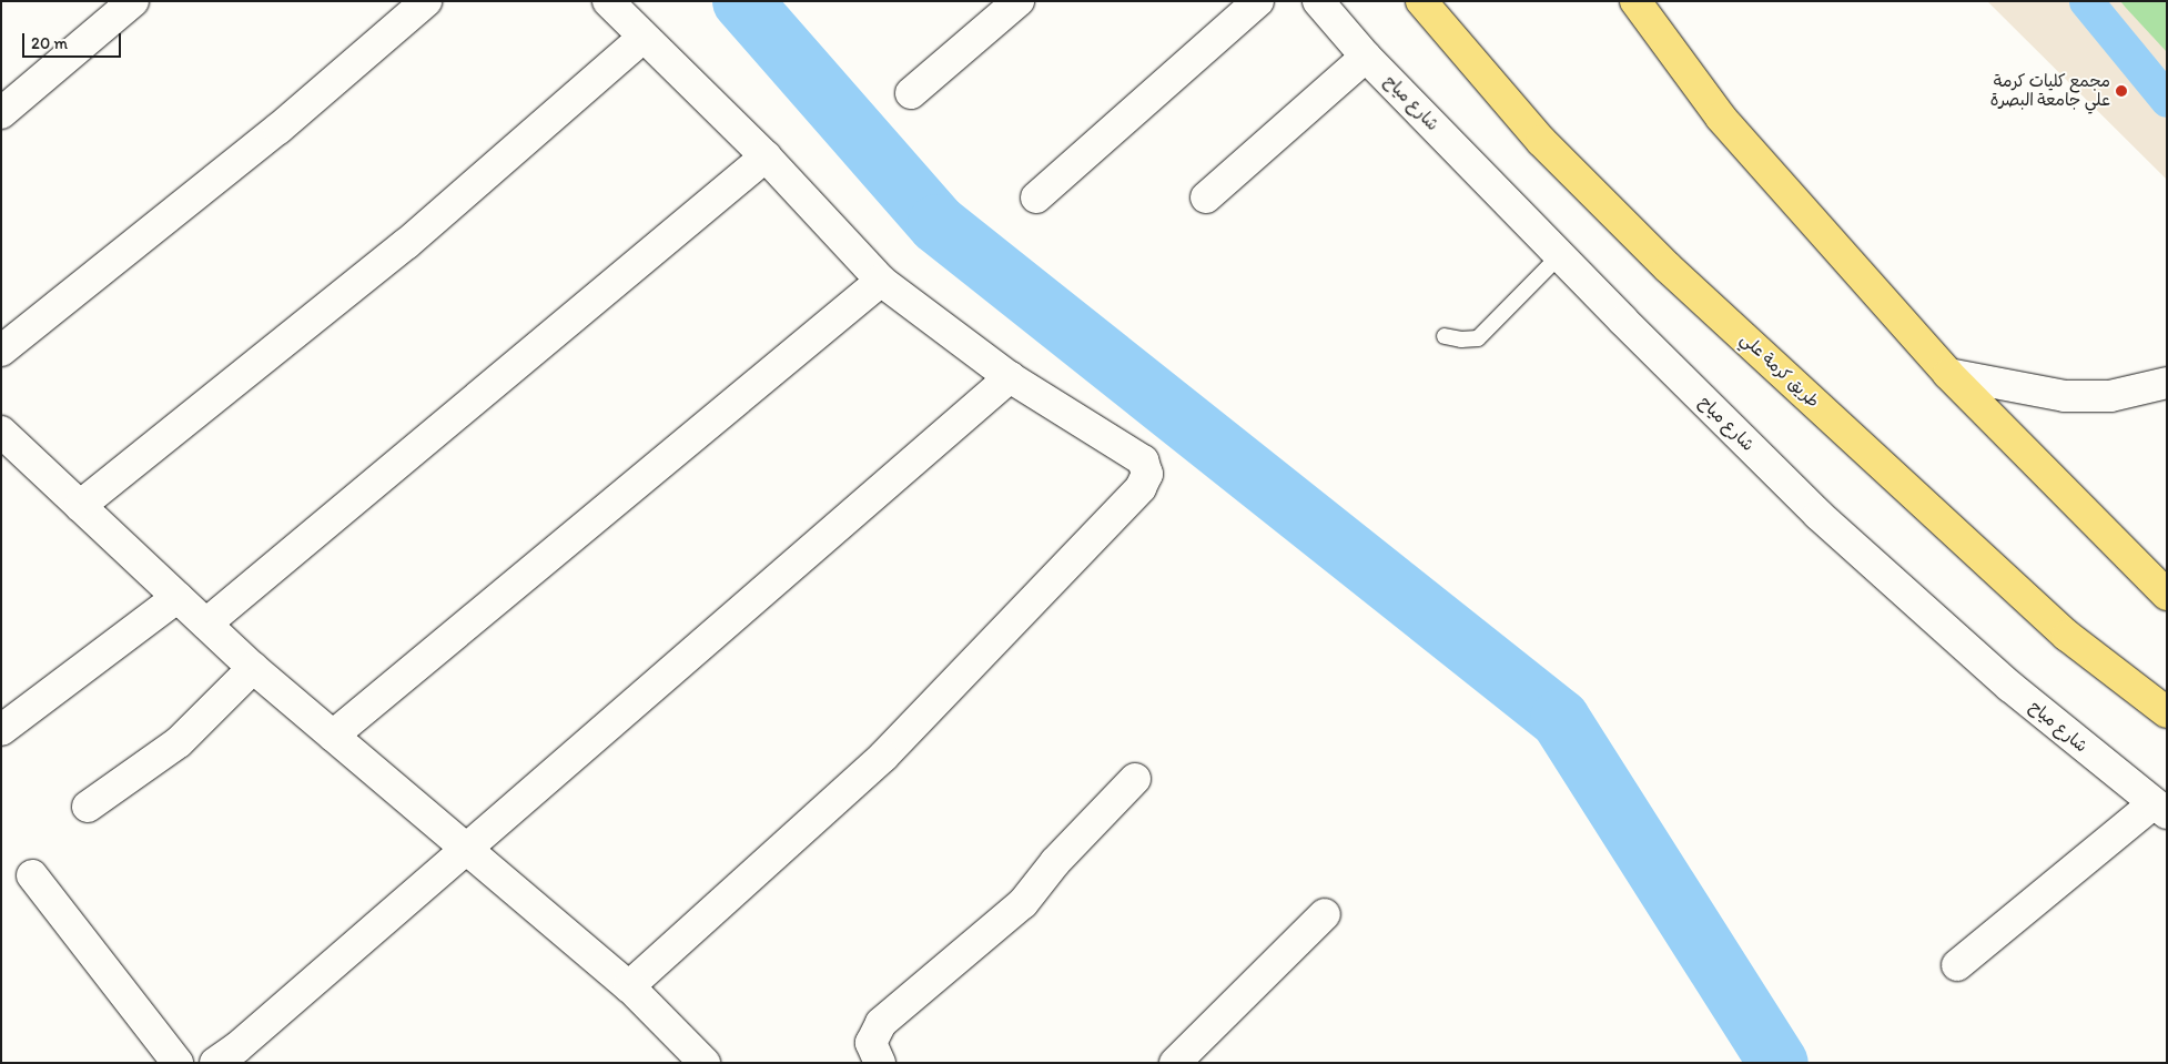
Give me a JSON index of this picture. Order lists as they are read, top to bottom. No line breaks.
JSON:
{"streets":{"highway":["طريق كرمة علي"],"street":["شارع مياح"]},"places":["مجمع كليات كرمة علي جامعة البصرة"],"scale_bar":"20 m"}
